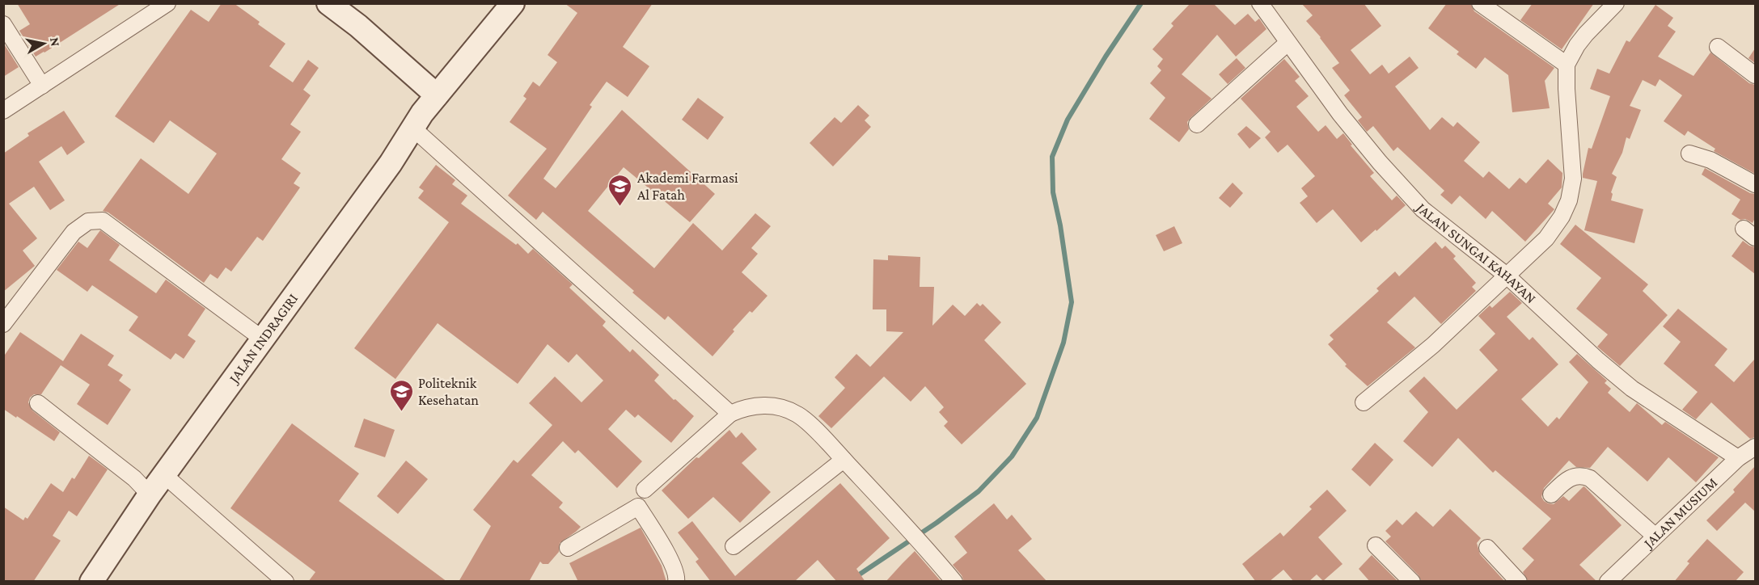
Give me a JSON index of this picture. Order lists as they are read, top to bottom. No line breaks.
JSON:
{"streets":{"street":["JALAN SUNGAI KAHAYAN","JALAN INDRAGIRI","JALAN MUSIUM"]},"crossings":[["JALAN SUNGAI KAHAYAN","JALAN MUSIUM"]],"places":{"school or university":["Akademi Farmasi Al Fatah","Politeknik Kesehatan"]},"north":"right"}
